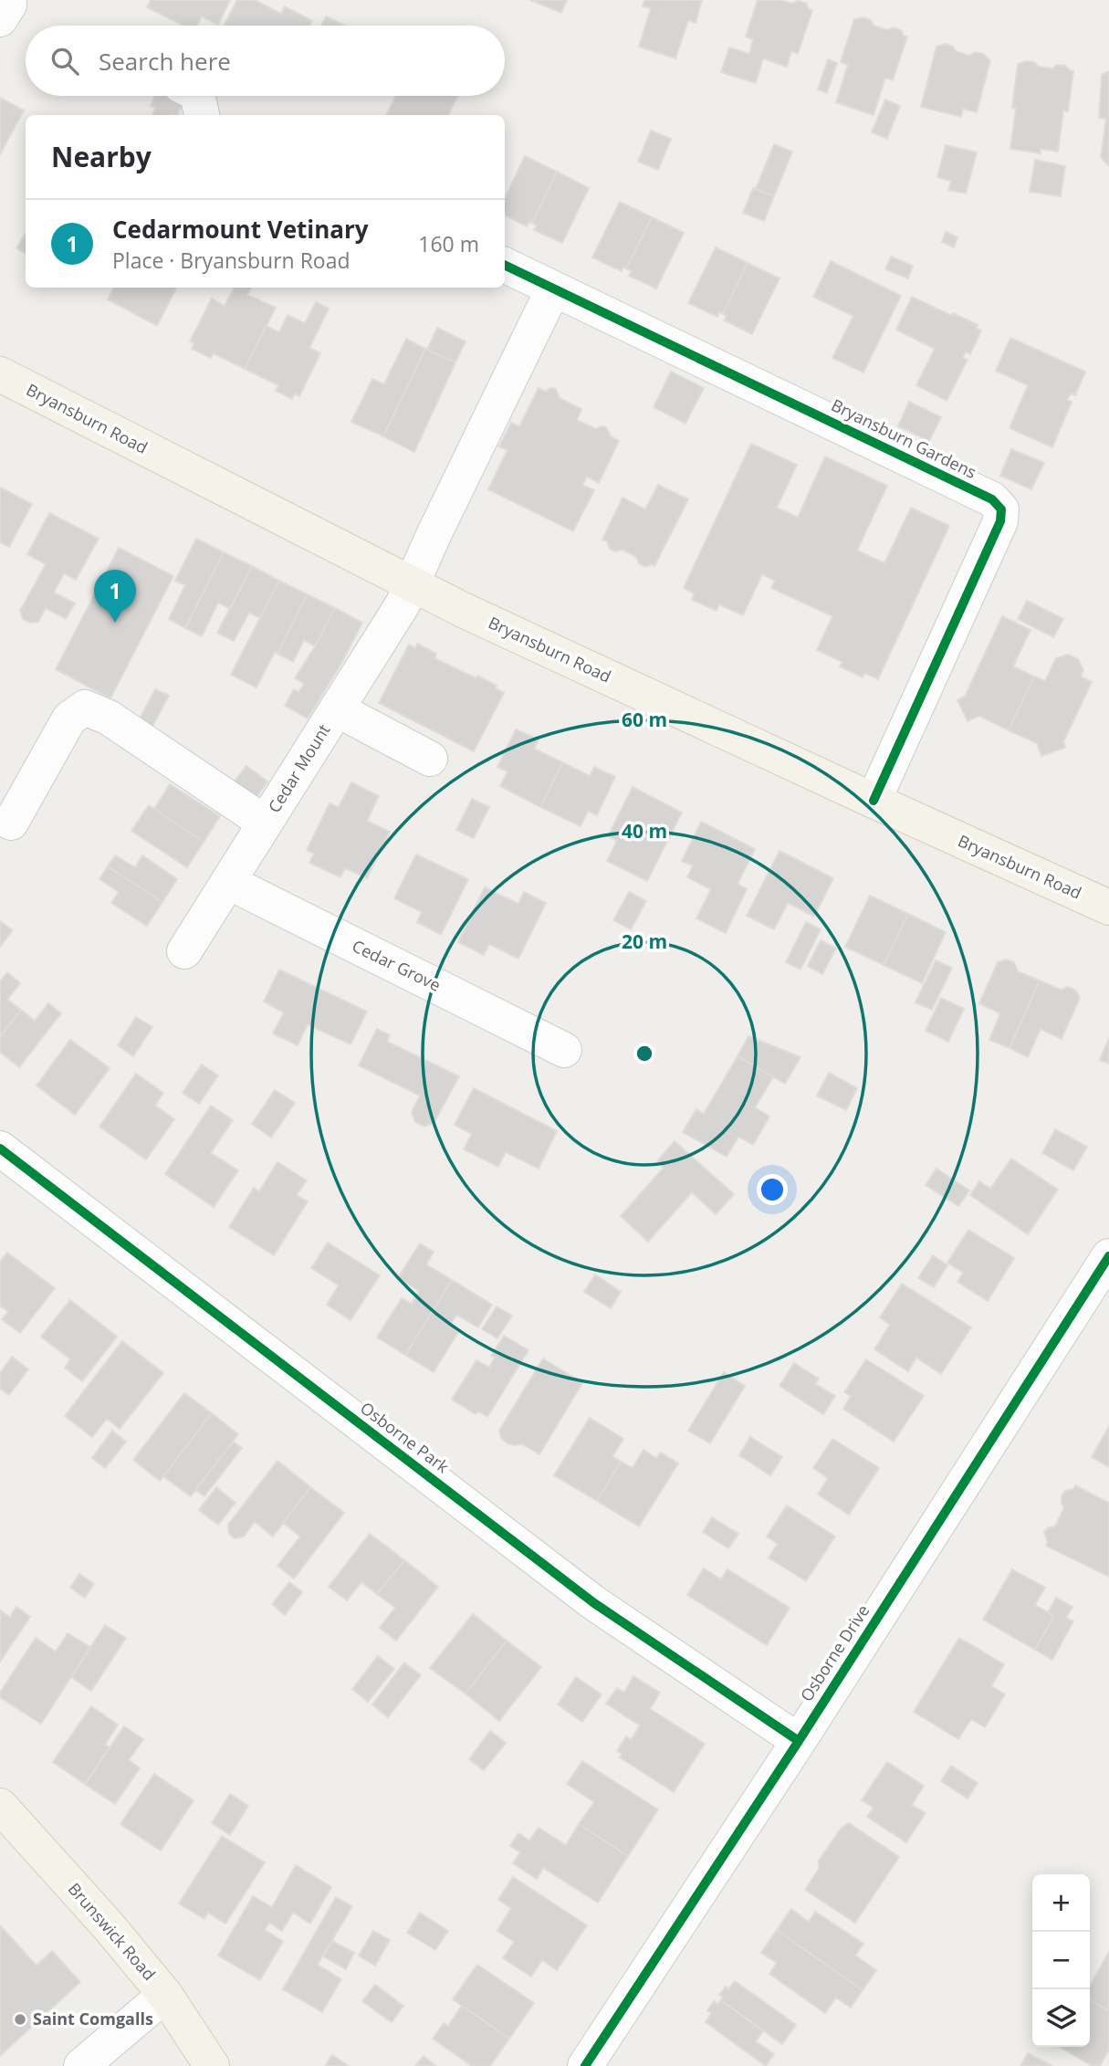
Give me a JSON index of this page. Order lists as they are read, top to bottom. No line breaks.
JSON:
{"streets":{"main road":["Bryansburn Road","Brunswick Road"],"street":["Bryansburn Gardens","Cedar Mount","Cedar Grove","Osborne Park","Osborne Drive"]},"crossings":[["Bryansburn Road","Bryansburn Gardens"],["Bryansburn Road","Cedar Mount"],["Cedar Mount","Cedar Grove"],["Osborne Park","Osborne Drive"]],"places":["Saint Comgalls"],"page":{"search":"Search here","heading":"Nearby","list":[{"mark":"1","name":"Cedarmount Vetinary","note":"Place · Bryansburn Road","value":"160 m"}],"pins":"1","map_buttons":["+","−"]},"rings":["60 m","40 m","20 m"]}
